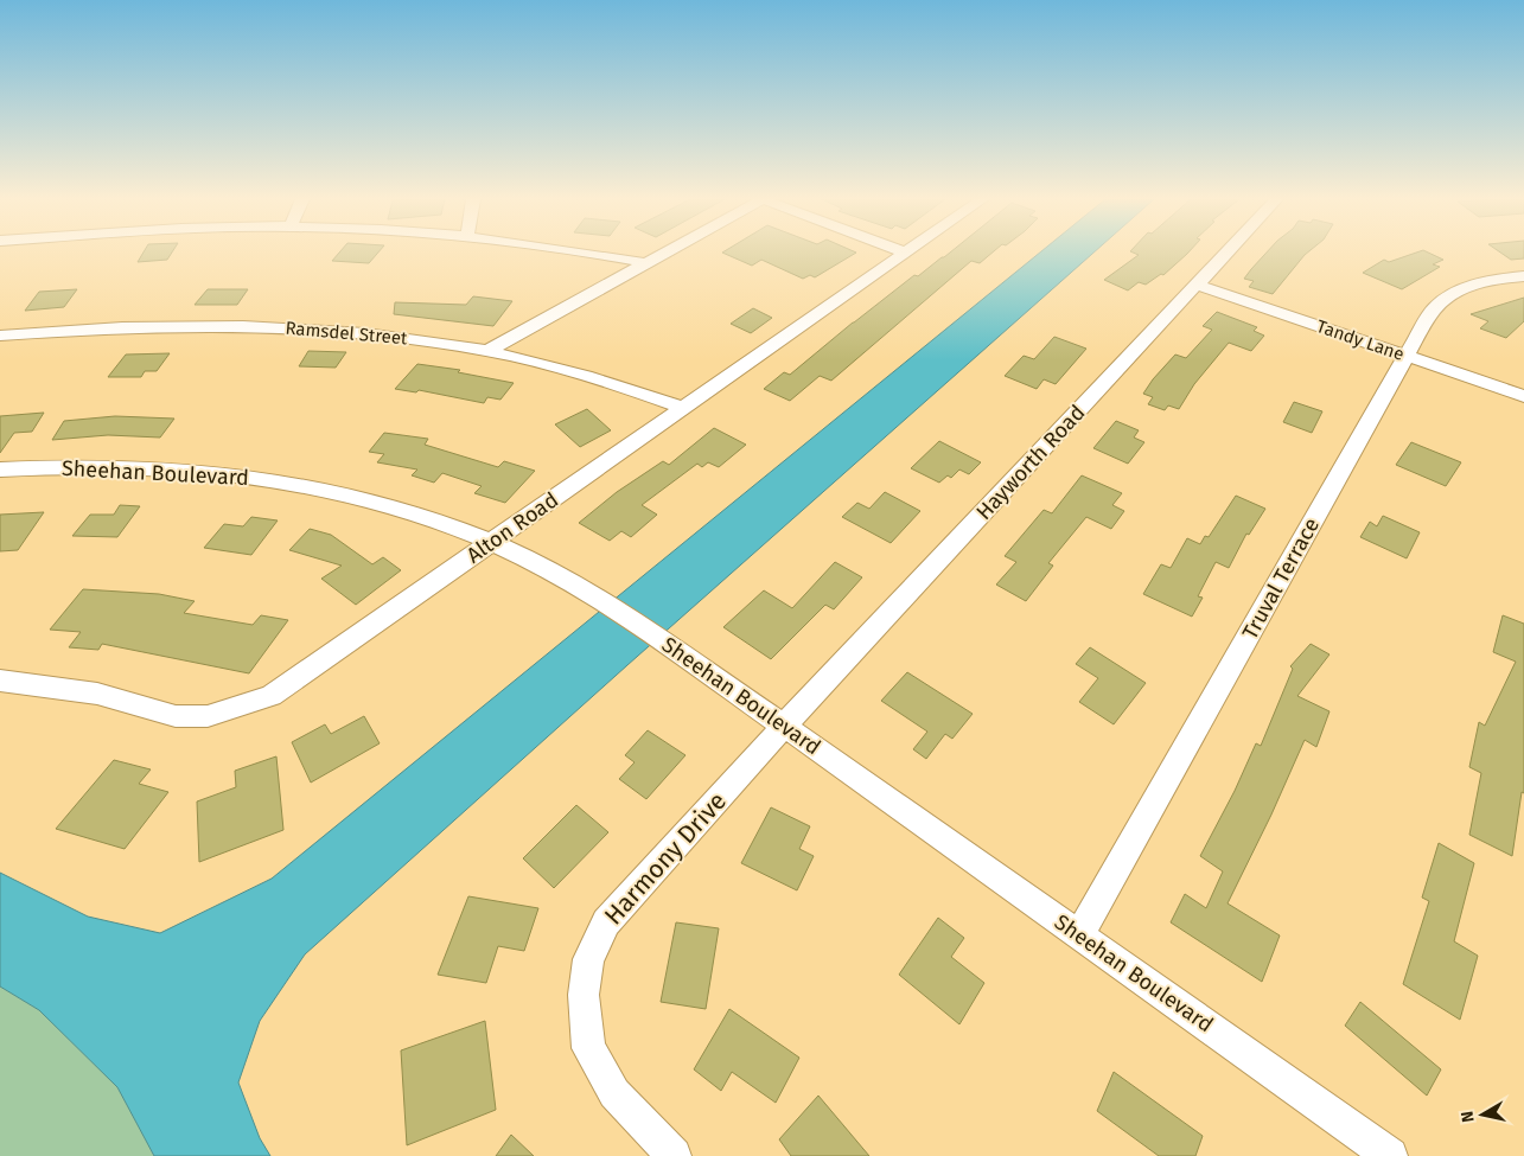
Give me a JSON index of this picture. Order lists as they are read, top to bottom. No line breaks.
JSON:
{"streets":{"street":["Ramsdel Street","Tandy Lane","Hayworth Road","Sheehan Boulevard","Alton Road","Truval Terrace","Harmony Drive"]},"crossings":[["Ramsdel Street","Alton Road"],["Tandy Lane","Hayworth Road"],["Tandy Lane","Truval Terrace"],["Hayworth Road","Sheehan Boulevard"],["Hayworth Road","Harmony Drive"],["Sheehan Boulevard","Alton Road"],["Sheehan Boulevard","Truval Terrace"],["Sheehan Boulevard","Harmony Drive"]],"north":"left"}
